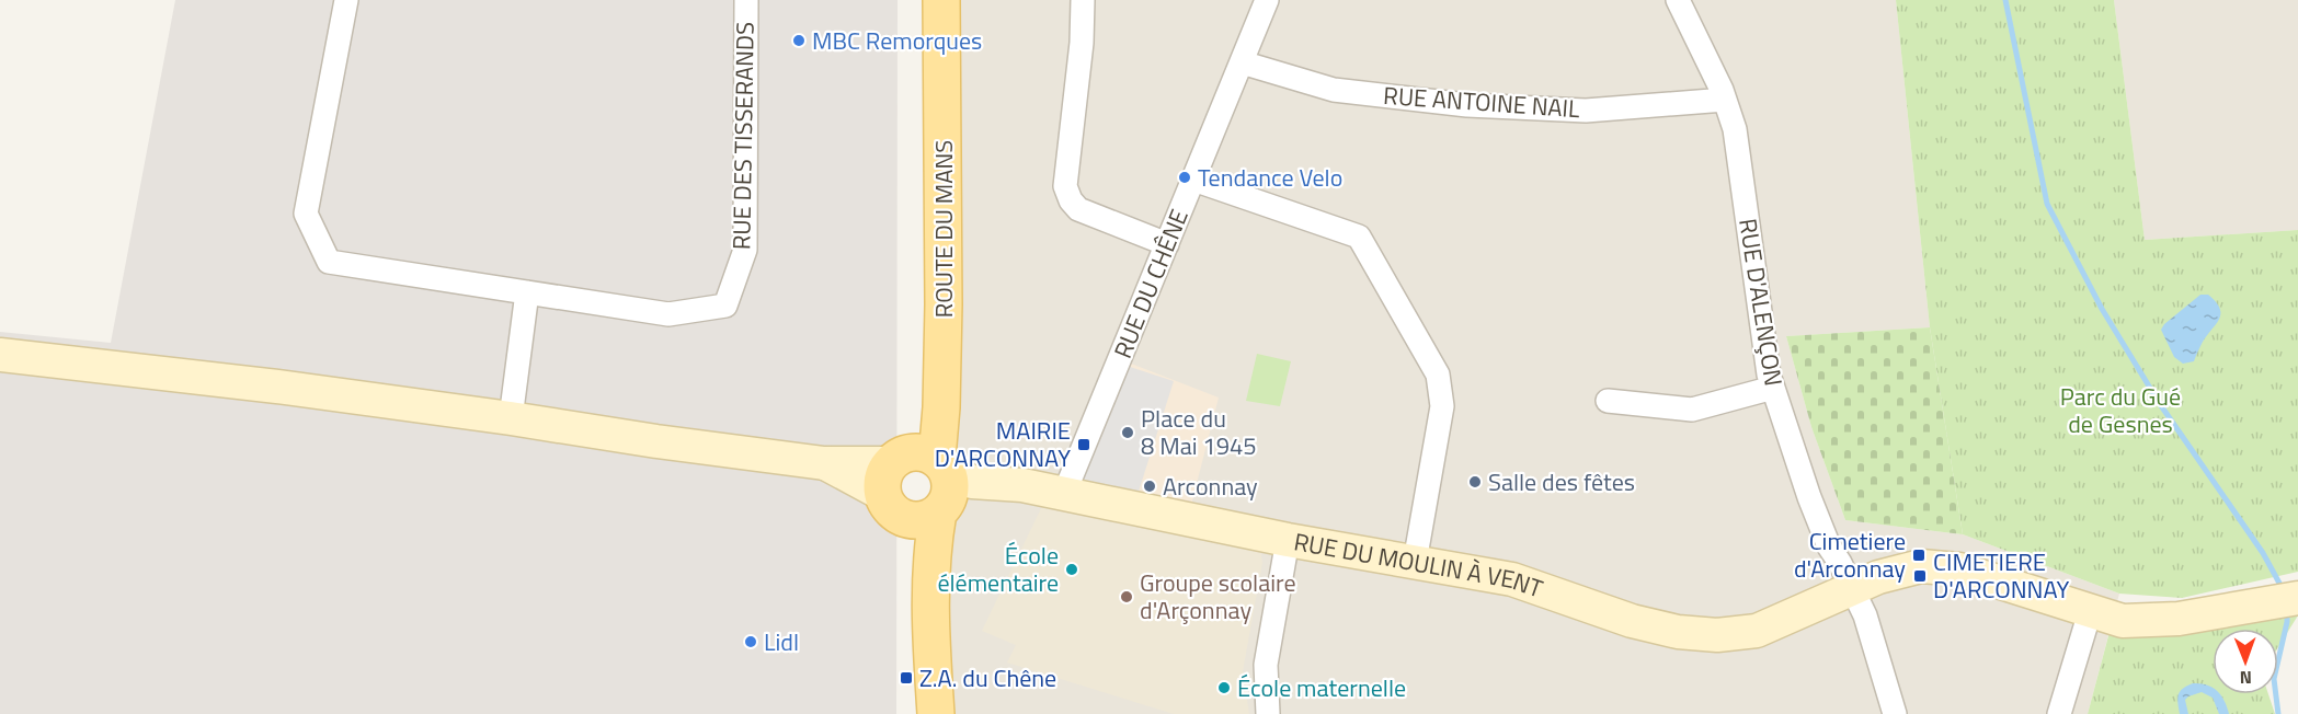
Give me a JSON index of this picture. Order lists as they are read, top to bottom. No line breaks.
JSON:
{"streets":{"main road":["ROUTE DU MANS"],"street":["RUE ANTOINE NAIL","RUE DES TISSERANDS","RUE DU CHÊNE","RUE D'ALENÇON","RUE DU MOULIN À VENT"]},"crossings":[["RUE ANTOINE NAIL","RUE DU CHÊNE"],["RUE ANTOINE NAIL","RUE D'ALENÇON"],["ROUTE DU MANS","RUE DU MOULIN À VENT"],["RUE DU CHÊNE","RUE DU MOULIN À VENT"],["RUE D'ALENÇON","RUE DU MOULIN À VENT"]],"parks":["Parc du Gué de Gesnes"],"places":{"other":["MBC Remorques","Tendance Velo","Place du 8 Mai 1945","Salle des fêtes","Arconnay","École élémentaire","Groupe scolaire d'Arçonnay","Lidl","École maternelle"],"transit":["MAIRIE D'ARCONNAY","Cimetiere d'Arconnay","CIMETIERE D'ARCONNAY","Z.A. du Chêne"]},"north":"bottom"}
